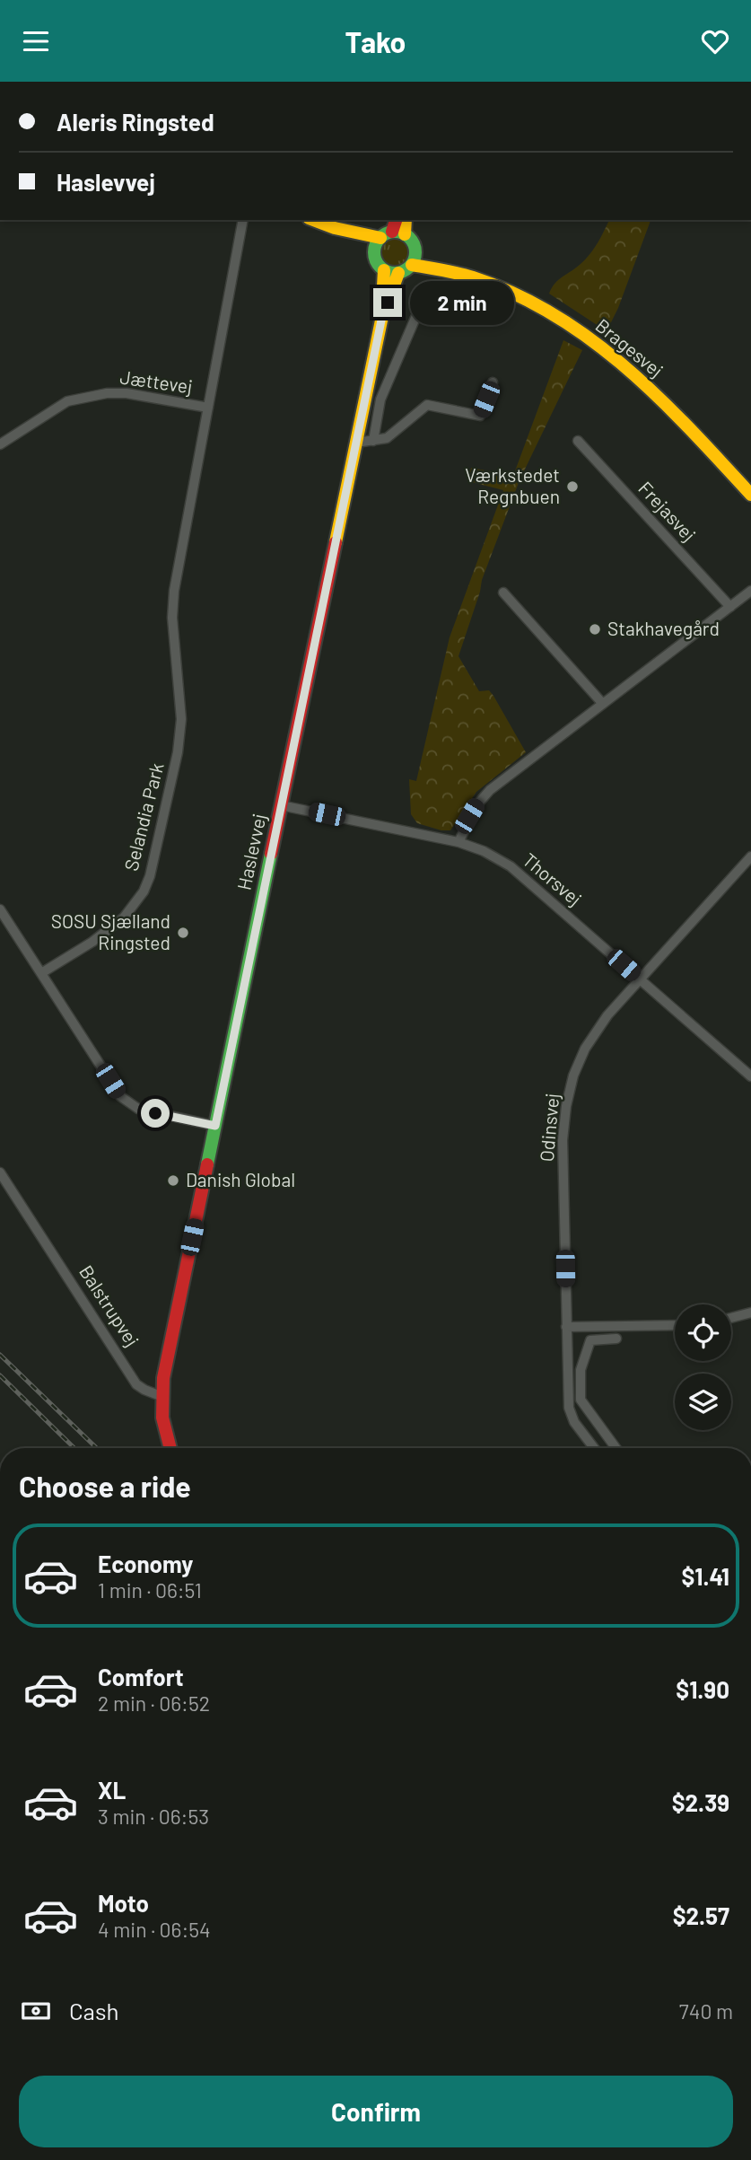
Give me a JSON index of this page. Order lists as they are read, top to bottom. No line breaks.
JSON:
{"streets":{"street":["Bragesvej","Jættevej","Frejasvej","Selandia Park","Haslevvej","Thorsvej","Odinsvej","Balstrupvej"]},"crossings":[["Bragesvej","Haslevvej"],["Jættevej","Selandia Park"],["Haslevvej","Thorsvej"],["Haslevvej","Balstrupvej"],["Thorsvej","Odinsvej"]],"places":["Værkstedet Regnbuen","Stakhavegård","SOSU Sjælland Ringsted","Danish Global"],"page":{"header":"Tako","banner":["Aleris Ringsted","Haslevvej"],"bubble":"2 min","heading":"Choose a ride","list":[{"name":"Economy","note":"1 min · 06:51","value":"$1.41"},{"name":"Comfort","note":"2 min · 06:52","value":"$1.90"},{"name":"XL","note":"3 min · 06:53","value":"$2.39"},{"name":"Moto","note":"4 min · 06:54","value":"$2.57"}],"pay":["Cash","740 m"],"buttons":"Confirm"}}
